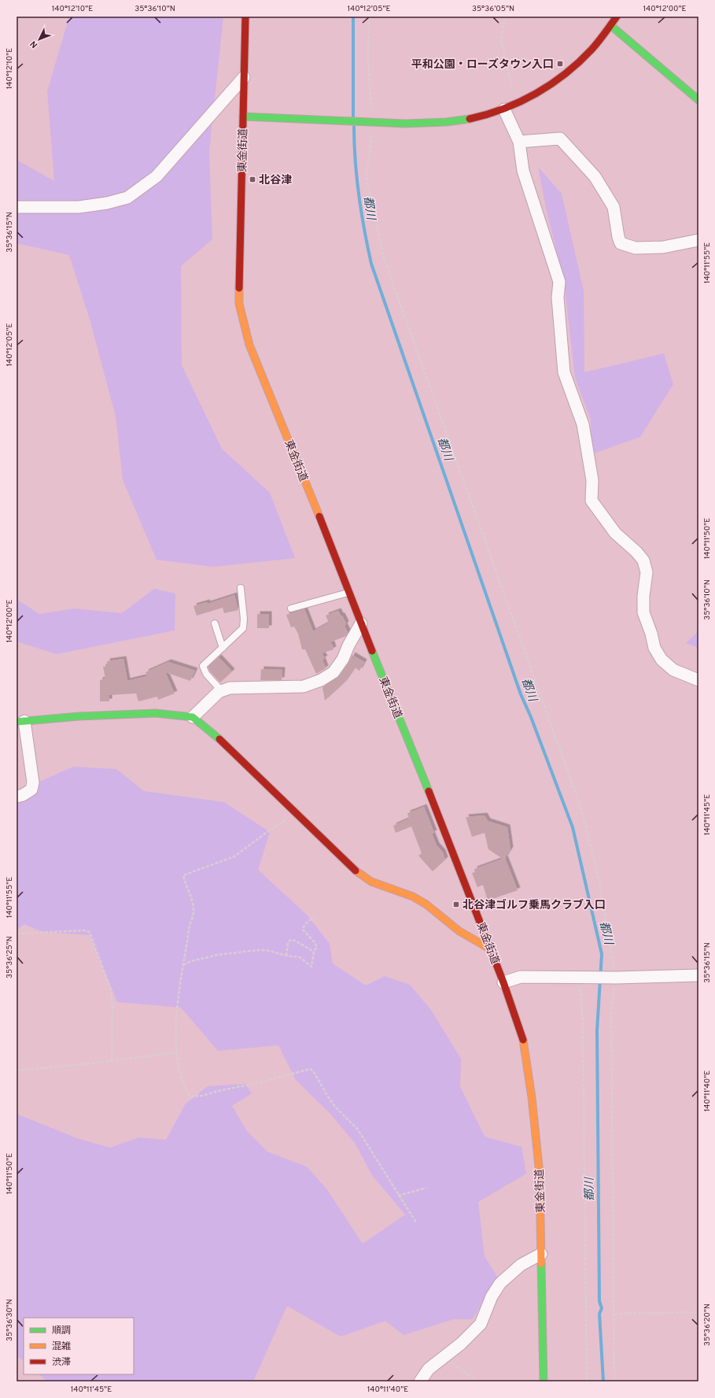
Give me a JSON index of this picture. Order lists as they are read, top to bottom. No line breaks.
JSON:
{"streets":{"main road":["東金街道"]},"water":["都川"],"places":{"transit":["平和公園・ローズタウン入口","北谷津","北谷津ゴルフ乗馬クラブ入口"]},"legend":["順調","混雑","渋滞"],"north":"bottom left","coordinates":["140°12'10\"E","35°36'10\"N","140°12'05\"E","35°36'05\"N","140°12'00\"E","35°36'15\"N","140°11'55\"E","140°11'50\"E","140°11'45\"E","35°36'25\"N","140°11'40\"E","35°36'30\"N","35°36'20\"N"]}
